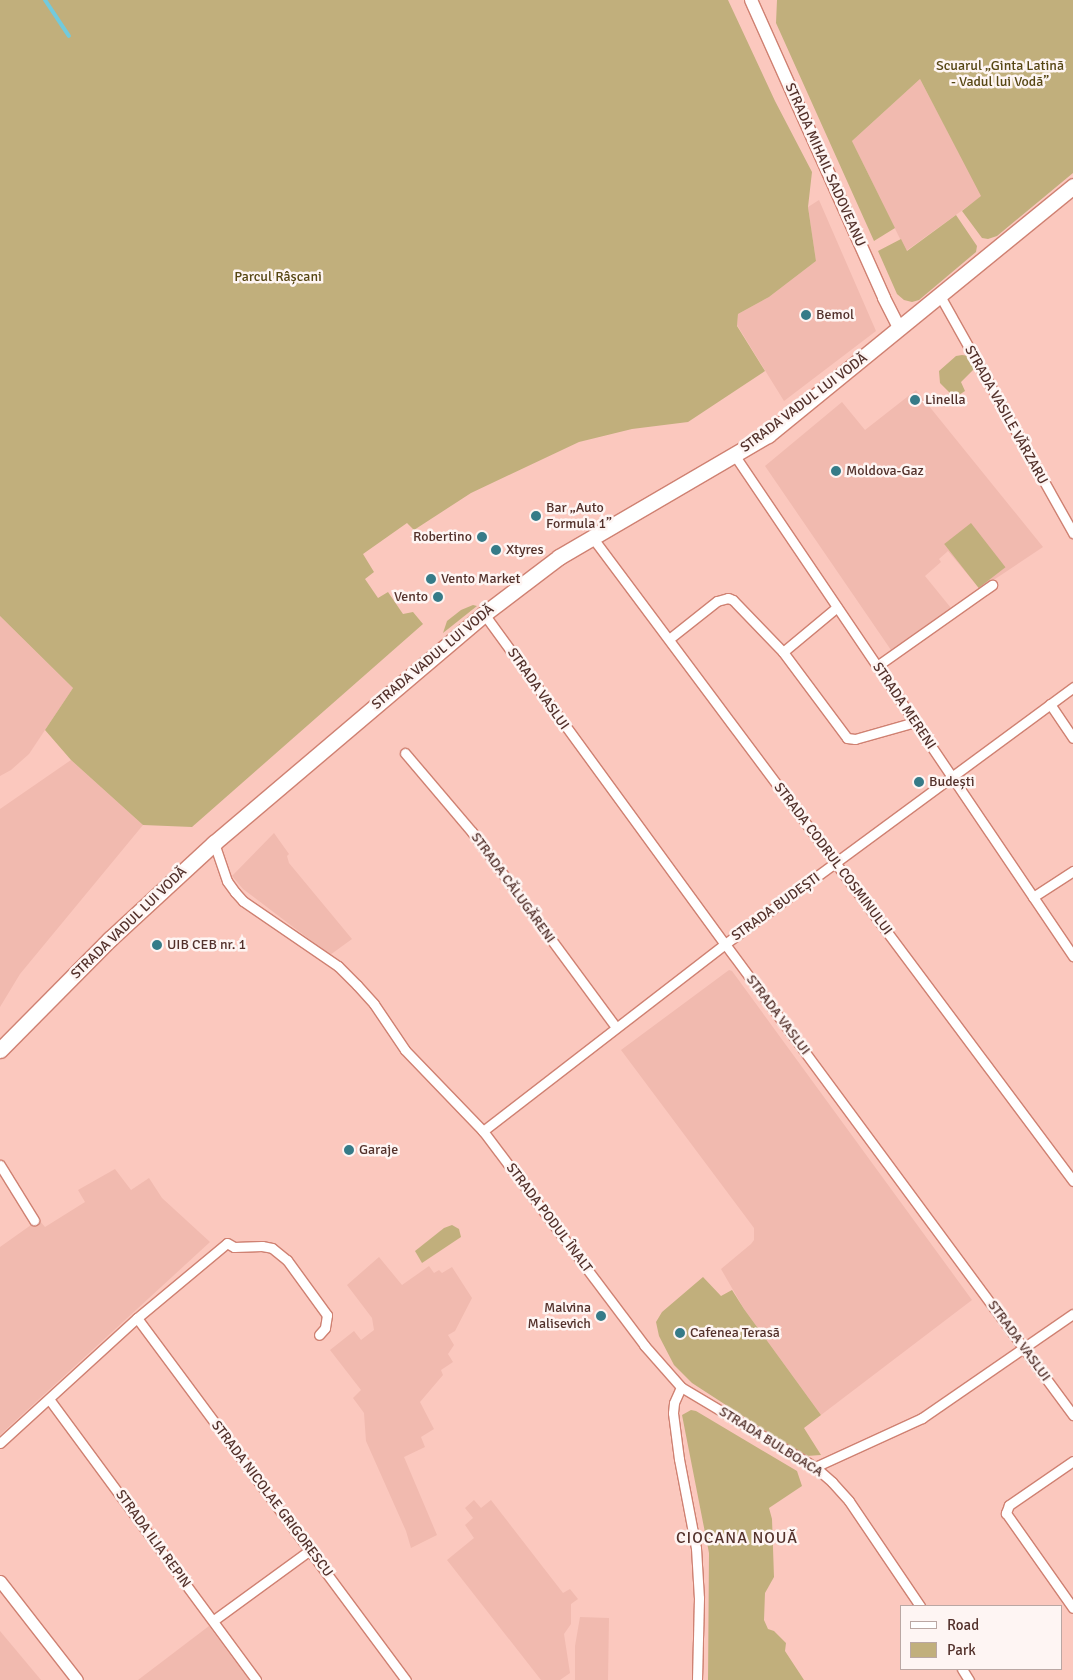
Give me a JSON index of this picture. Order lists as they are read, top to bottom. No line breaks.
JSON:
{"streets":{"main road":["STRADA MIHAIL SADOVEANU","STRADA VADUL LUI VODĂ"],"street":["STRADA VASILE VĂRZARU","STRADA VASLUI","STRADA MERENI","STRADA CODRUL COSMINULUI","STRADA CĂLUGĂRENI","STRADA BUDEȘTI","STRADA PODUL ÎNALT","STRADA BULBOACA","STRADA NICOLAE GRIGORESCU","STRADA ILIA REPIN"]},"crossings":[["STRADA MIHAIL SADOVEANU","STRADA VADUL LUI VODĂ"],["STRADA VADUL LUI VODĂ","STRADA VASILE VĂRZARU"],["STRADA VADUL LUI VODĂ","STRADA VASLUI"],["STRADA VADUL LUI VODĂ","STRADA MERENI"],["STRADA VADUL LUI VODĂ","STRADA CODRUL COSMINULUI"],["STRADA VADUL LUI VODĂ","STRADA PODUL ÎNALT"],["STRADA VASLUI","STRADA BUDEȘTI"],["STRADA MERENI","STRADA BUDEȘTI"],["STRADA CODRUL COSMINULUI","STRADA BUDEȘTI"],["STRADA CĂLUGĂRENI","STRADA BUDEȘTI"],["STRADA BUDEȘTI","STRADA PODUL ÎNALT"],["STRADA PODUL ÎNALT","STRADA BULBOACA"]],"districts":["CIOCANA NOUĂ"],"parks":["Scuarul „Ginta Latină - Vadul lui Vodă”","Parcul Râșcani"],"places":["Bemol","Linella","Moldova-Gaz","Bar „Auto Formula 1”","Robertino","Xtyres","Vento Market","Vento","Budești","UIB CEB nr. 1","Garaje","Malvina Malisevich","Cafenea Terasă"],"legend":["Road","Park"]}
